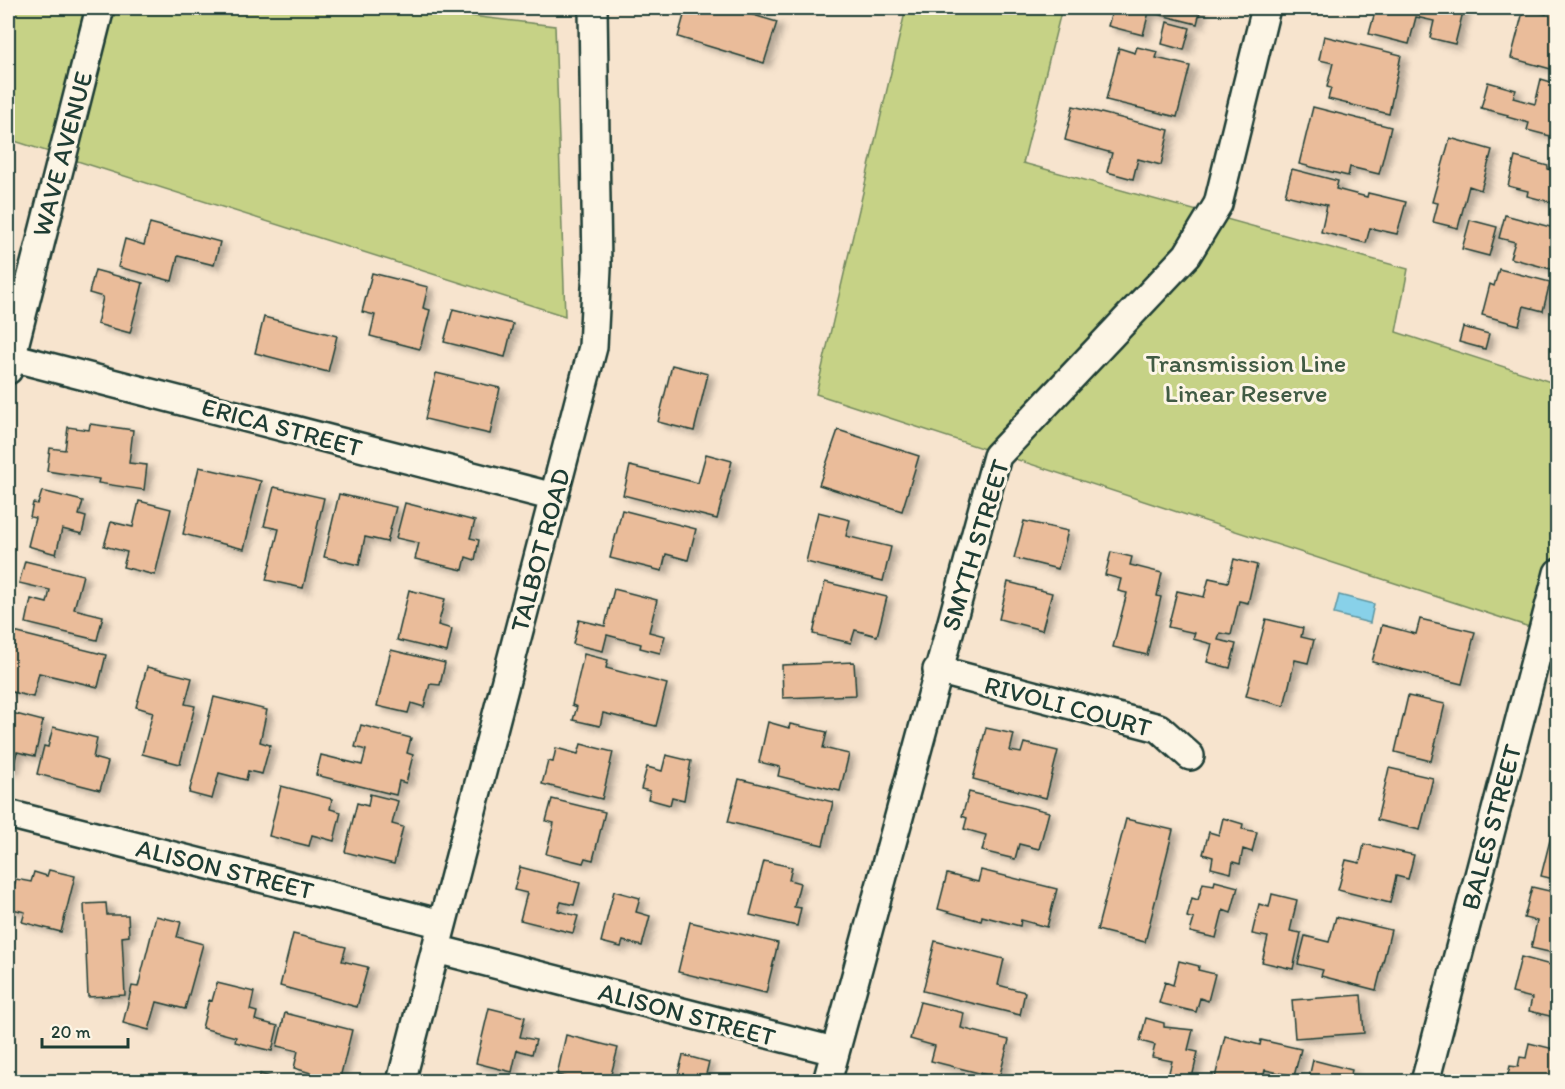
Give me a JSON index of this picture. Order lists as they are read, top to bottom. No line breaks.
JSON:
{"streets":{"street":["WAVE AVENUE","ERICA STREET","SMYTH STREET","TALBOT ROAD","RIVOLI COURT","BALES STREET","ALISON STREET"]},"crossings":[["WAVE AVENUE","ERICA STREET"],["ERICA STREET","TALBOT ROAD"],["SMYTH STREET","RIVOLI COURT"],["SMYTH STREET","ALISON STREET"],["TALBOT ROAD","ALISON STREET"]],"parks":["Transmission Line Linear Reserve"],"scale_bar":"20 m"}
